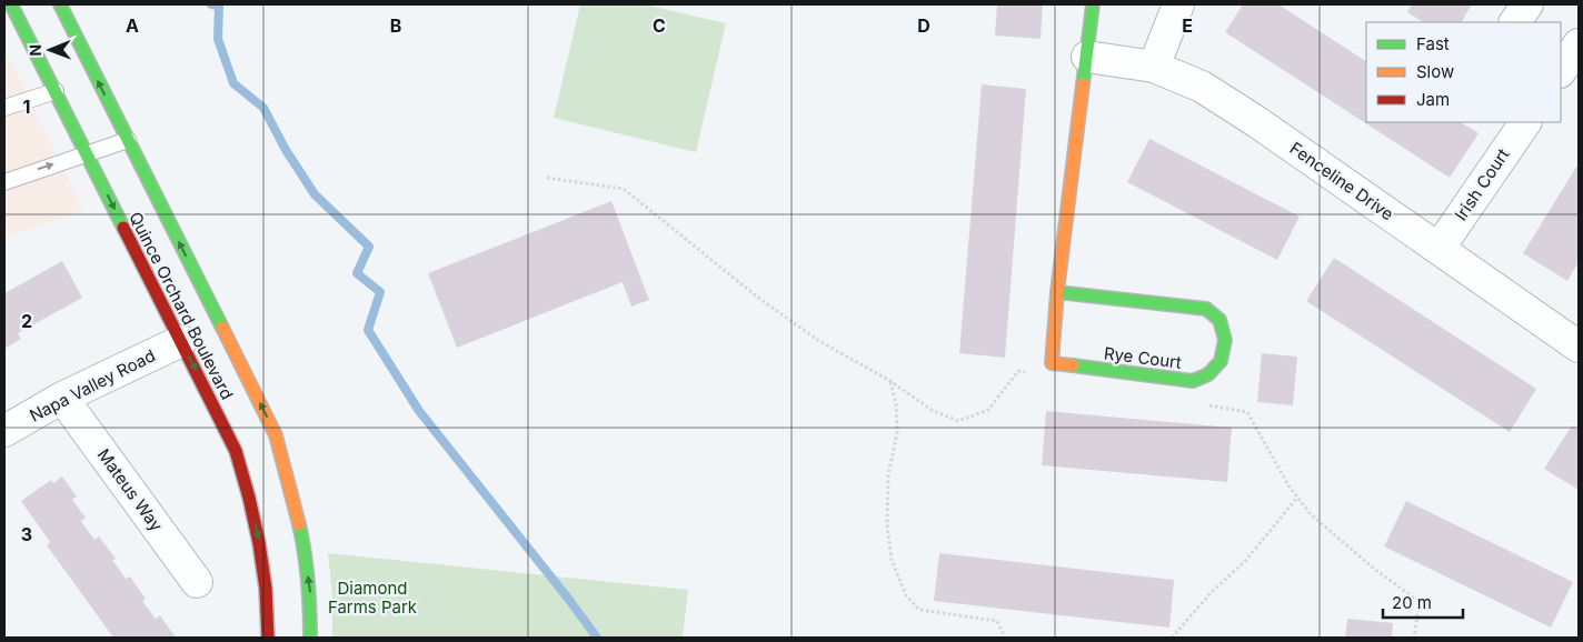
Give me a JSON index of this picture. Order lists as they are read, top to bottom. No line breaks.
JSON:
{"streets":{"street":["Fenceline Drive","Irish Court","Quince Orchard Boulevard","Rye Court","Napa Valley Road","Mateus Way"]},"crossings":[["Fenceline Drive","Irish Court"],["Fenceline Drive","Rye Court"],["Quince Orchard Boulevard","Napa Valley Road"],["Napa Valley Road","Mateus Way"]],"parks":["Diamond Farms Park"],"legend":["Fast","Slow","Jam"],"scale_bar":"20 m","north":"left","grid":{"columns":["A","B","C","D","E"],"rows":["1","2","3"]}}
